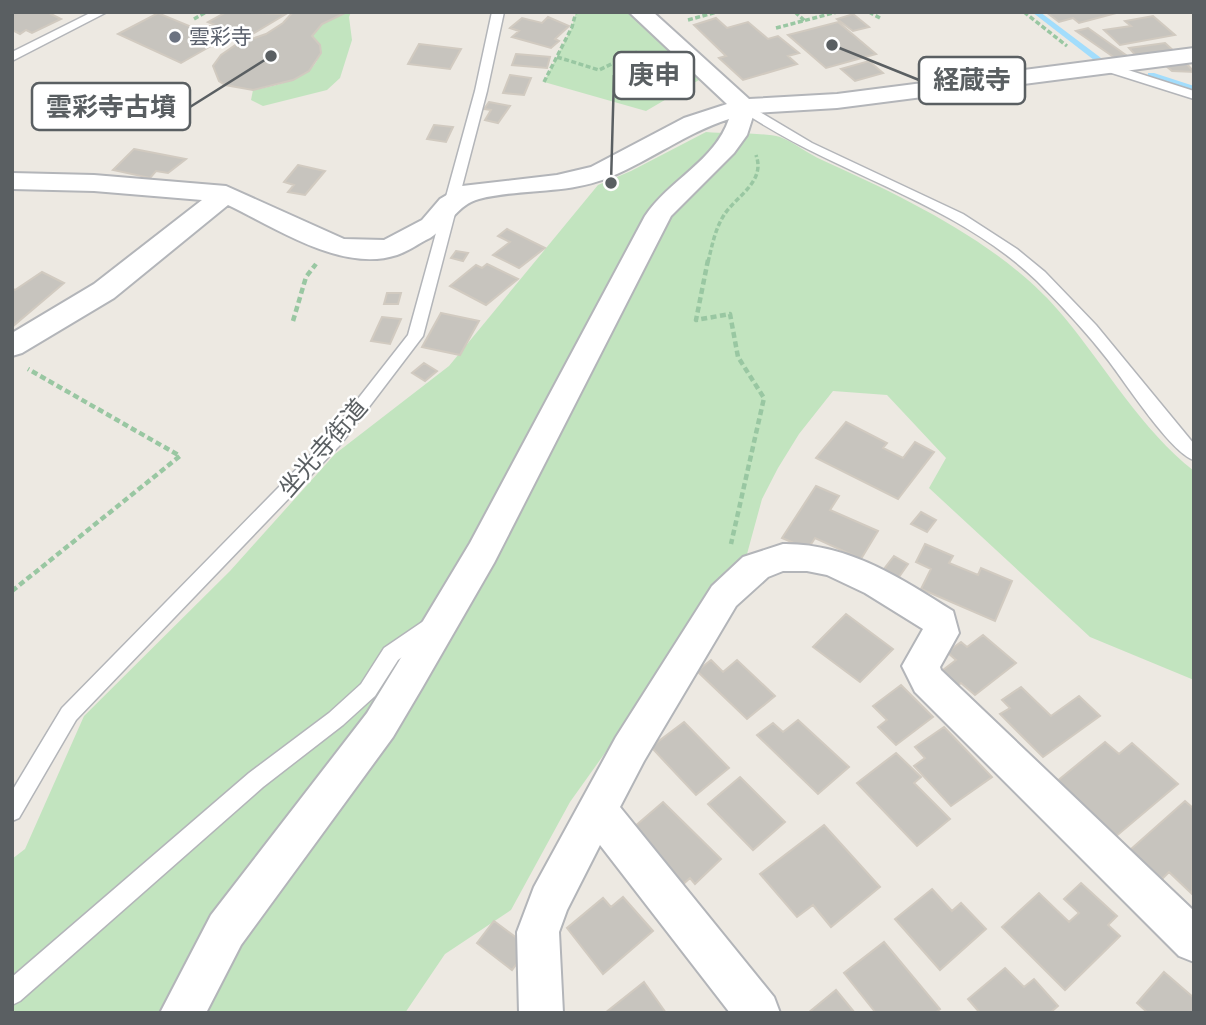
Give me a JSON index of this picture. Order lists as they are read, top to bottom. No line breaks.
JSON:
{"streets":{"lane":["坐光寺街道"]},"places":["雲彩寺","経蔵寺","雲彩寺古墳","庚申"]}
